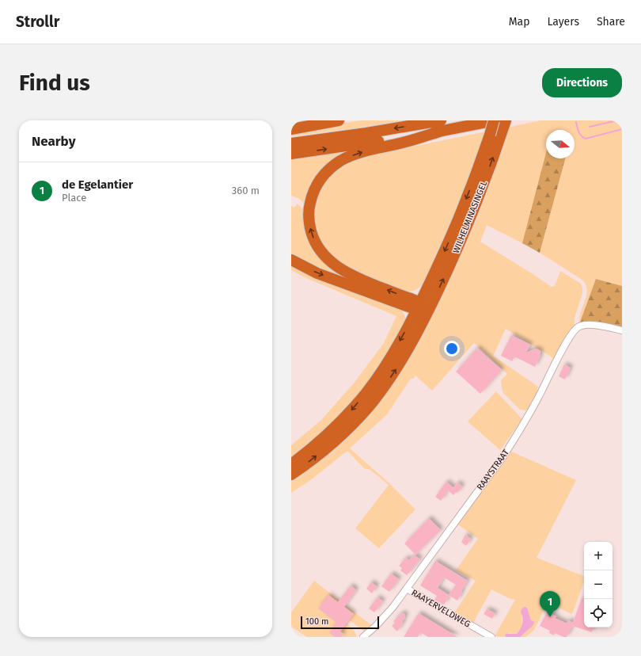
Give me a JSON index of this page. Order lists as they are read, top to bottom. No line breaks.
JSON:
{"streets":{"highway":["WILHELMINASINGEL"],"street":["RAAYSTRAAT","RAAYERVELDWEG"]},"crossings":[["RAAYSTRAAT","RAAYERVELDWEG"]],"scale_bar":"100 m","north":"right","page":{"header":"Strollr","nav":["Map","Layers","Share"],"buttons":"Directions","title":"Find us","heading":"Nearby","list":[{"mark":"1","name":"de Egelantier","note":"Place","value":"360 m"}],"map_buttons":["+","−"],"pins":"1","scale":"100 m"}}
